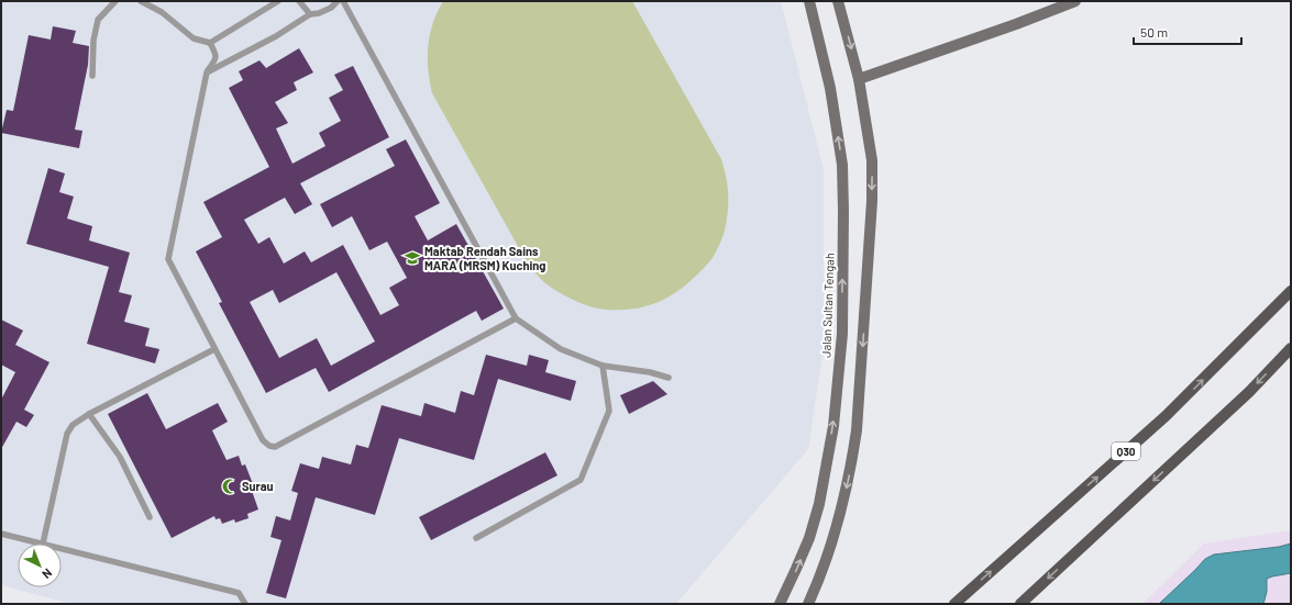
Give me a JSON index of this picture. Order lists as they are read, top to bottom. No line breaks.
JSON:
{"streets":{"main road":["Jalan Sultan Tengah","Q30"]},"places":{"school or university":["Maktab Rendah Sains MARA (MRSM) Kuching"],"mosque":["Surau"]},"scale_bar":"50 m","north":"bottom right"}
